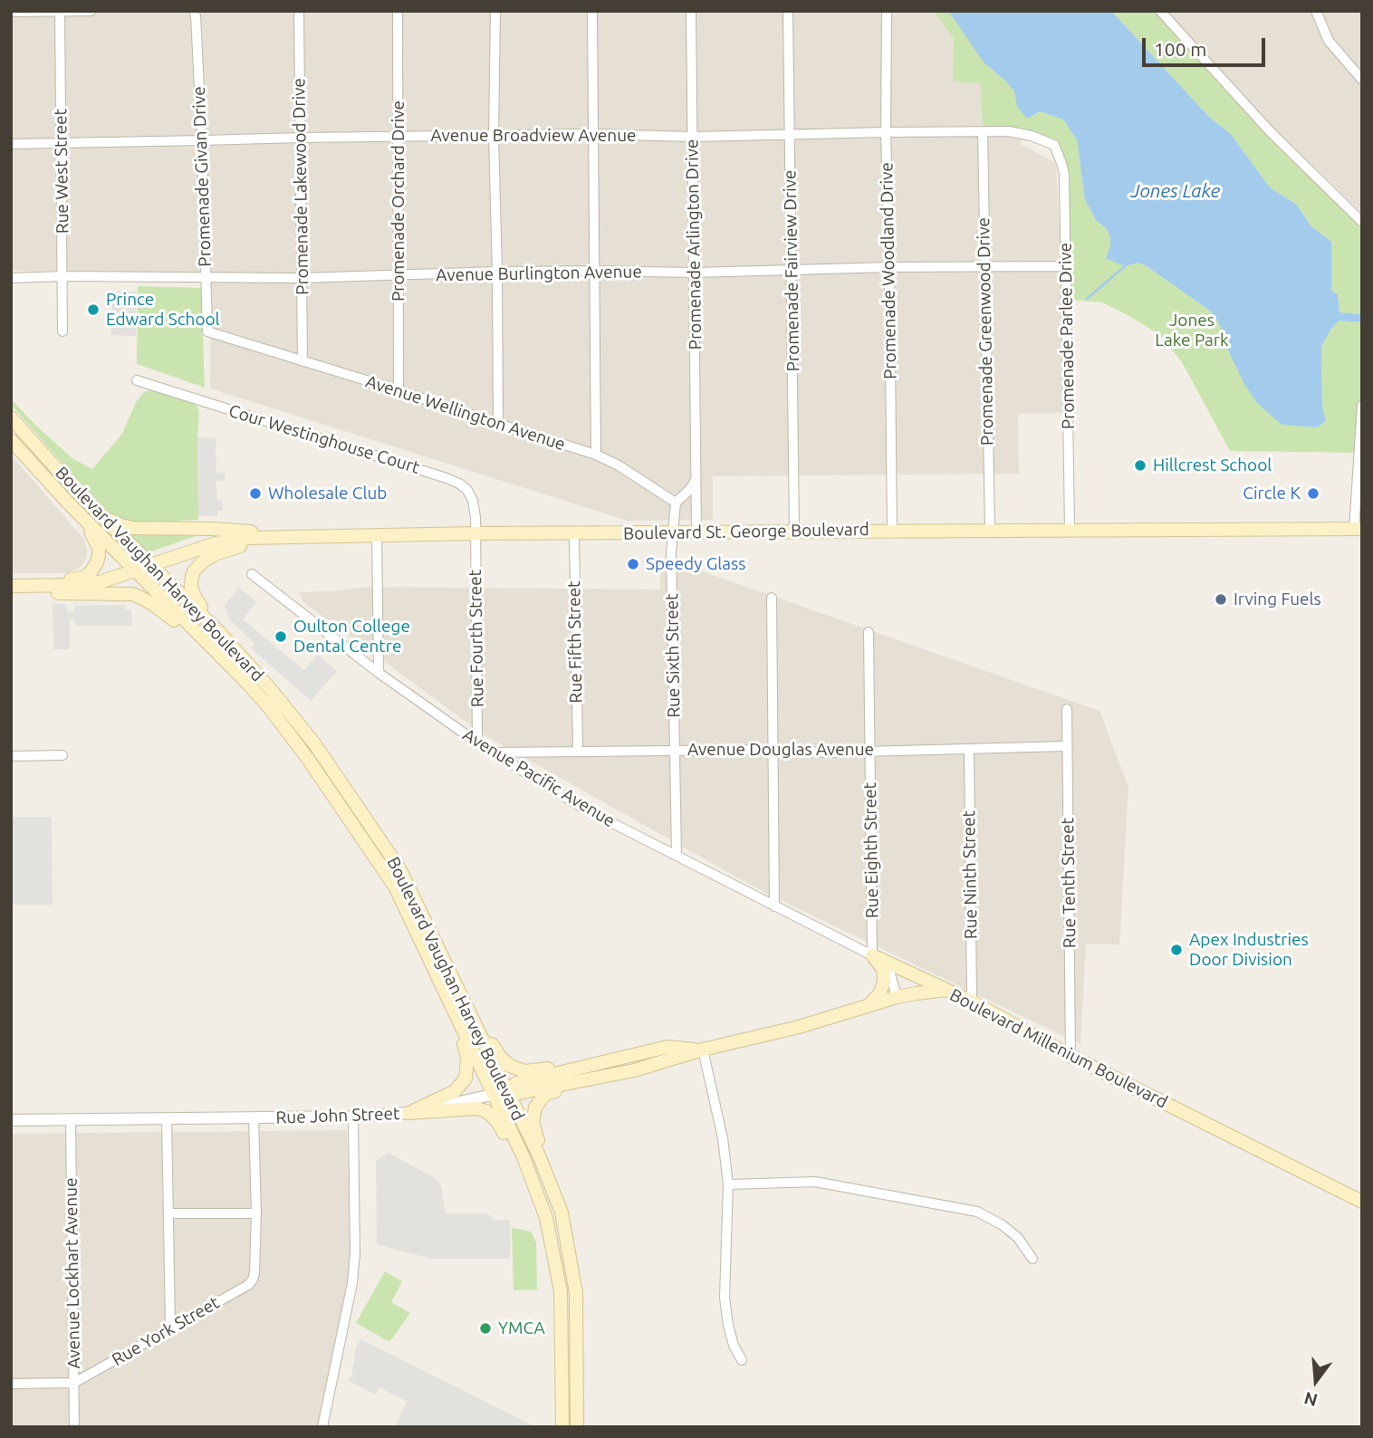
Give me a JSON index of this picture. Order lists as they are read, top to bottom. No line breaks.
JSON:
{"streets":{"main road":["Boulevard St. George Boulevard","Boulevard Vaughan Harvey Boulevard","Boulevard Millenium Boulevard"],"street":["Avenue Broadview Avenue","Rue West Street","Promenade Givan Drive","Promenade Lakewood Drive","Promenade Orchard Drive","Promenade Arlington Drive","Promenade Fairview Drive","Promenade Woodland Drive","Avenue Burlington Avenue","Promenade Greenwood Drive","Promenade Parlee Drive","Avenue Wellington Avenue","Cour Westinghouse Court","Rue Fourth Street","Rue Fifth Street","Rue Sixth Street","Avenue Douglas Avenue","Avenue Pacific Avenue","Rue Eighth Street","Rue Ninth Street","Rue Tenth Street","Rue John Street","Avenue Lockhart Avenue","Rue York Street"]},"crossings":[["Avenue Broadview Avenue","Rue West Street"],["Avenue Broadview Avenue","Promenade Givan Drive"],["Avenue Broadview Avenue","Promenade Lakewood Drive"],["Avenue Broadview Avenue","Promenade Orchard Drive"],["Avenue Broadview Avenue","Promenade Arlington Drive"],["Avenue Broadview Avenue","Promenade Fairview Drive"],["Avenue Broadview Avenue","Promenade Woodland Drive"],["Avenue Broadview Avenue","Promenade Greenwood Drive"],["Avenue Broadview Avenue","Promenade Parlee Drive"],["Rue West Street","Avenue Burlington Avenue"],["Promenade Givan Drive","Avenue Burlington Avenue"],["Promenade Givan Drive","Avenue Wellington Avenue"],["Promenade Lakewood Drive","Avenue Burlington Avenue"],["Promenade Lakewood Drive","Avenue Wellington Avenue"],["Promenade Orchard Drive","Avenue Burlington Avenue"],["Promenade Orchard Drive","Avenue Wellington Avenue"],["Promenade Arlington Drive","Avenue Burlington Avenue"],["Promenade Arlington Drive","Boulevard St. George Boulevard"],["Promenade Fairview Drive","Avenue Burlington Avenue"],["Promenade Fairview Drive","Boulevard St. George Boulevard"],["Promenade Woodland Drive","Avenue Burlington Avenue"],["Promenade Woodland Drive","Boulevard St. George Boulevard"],["Avenue Burlington Avenue","Promenade Greenwood Drive"],["Avenue Burlington Avenue","Promenade Parlee Drive"],["Promenade Greenwood Drive","Boulevard St. George Boulevard"],["Promenade Parlee Drive","Boulevard St. George Boulevard"],["Cour Westinghouse Court","Boulevard St. George Boulevard"],["Cour Westinghouse Court","Rue Fourth Street"],["Boulevard St. George Boulevard","Boulevard Vaughan Harvey Boulevard"],["Boulevard St. George Boulevard","Rue Fourth Street"],["Boulevard St. George Boulevard","Rue Fifth Street"],["Boulevard St. George Boulevard","Rue Sixth Street"],["Boulevard Vaughan Harvey Boulevard","Boulevard Millenium Boulevard"],["Boulevard Vaughan Harvey Boulevard","Rue John Street"],["Rue Fourth Street","Avenue Pacific Avenue"],["Rue Fifth Street","Avenue Douglas Avenue"],["Rue Sixth Street","Avenue Douglas Avenue"],["Rue Sixth Street","Avenue Pacific Avenue"],["Avenue Douglas Avenue","Avenue Pacific Avenue"],["Avenue Douglas Avenue","Rue Eighth Street"],["Avenue Douglas Avenue","Rue Ninth Street"],["Avenue Douglas Avenue","Rue Tenth Street"],["Avenue Pacific Avenue","Rue Eighth Street"],["Avenue Pacific Avenue","Boulevard Millenium Boulevard"],["Rue Ninth Street","Boulevard Millenium Boulevard"],["Rue Tenth Street","Boulevard Millenium Boulevard"],["Boulevard Millenium Boulevard","Rue John Street"],["Rue John Street","Avenue Lockhart Avenue"],["Avenue Lockhart Avenue","Rue York Street"]],"water":["Jones Lake"],"parks":["Jones Lake Park"],"places":["Prince Edward School","Hillcrest School","Wholesale Club","Circle K","Speedy Glass","Irving Fuels","Oulton College Dental Centre","Apex Industries Door Division","YMCA"],"scale_bar":"100 m","north":"bottom"}
